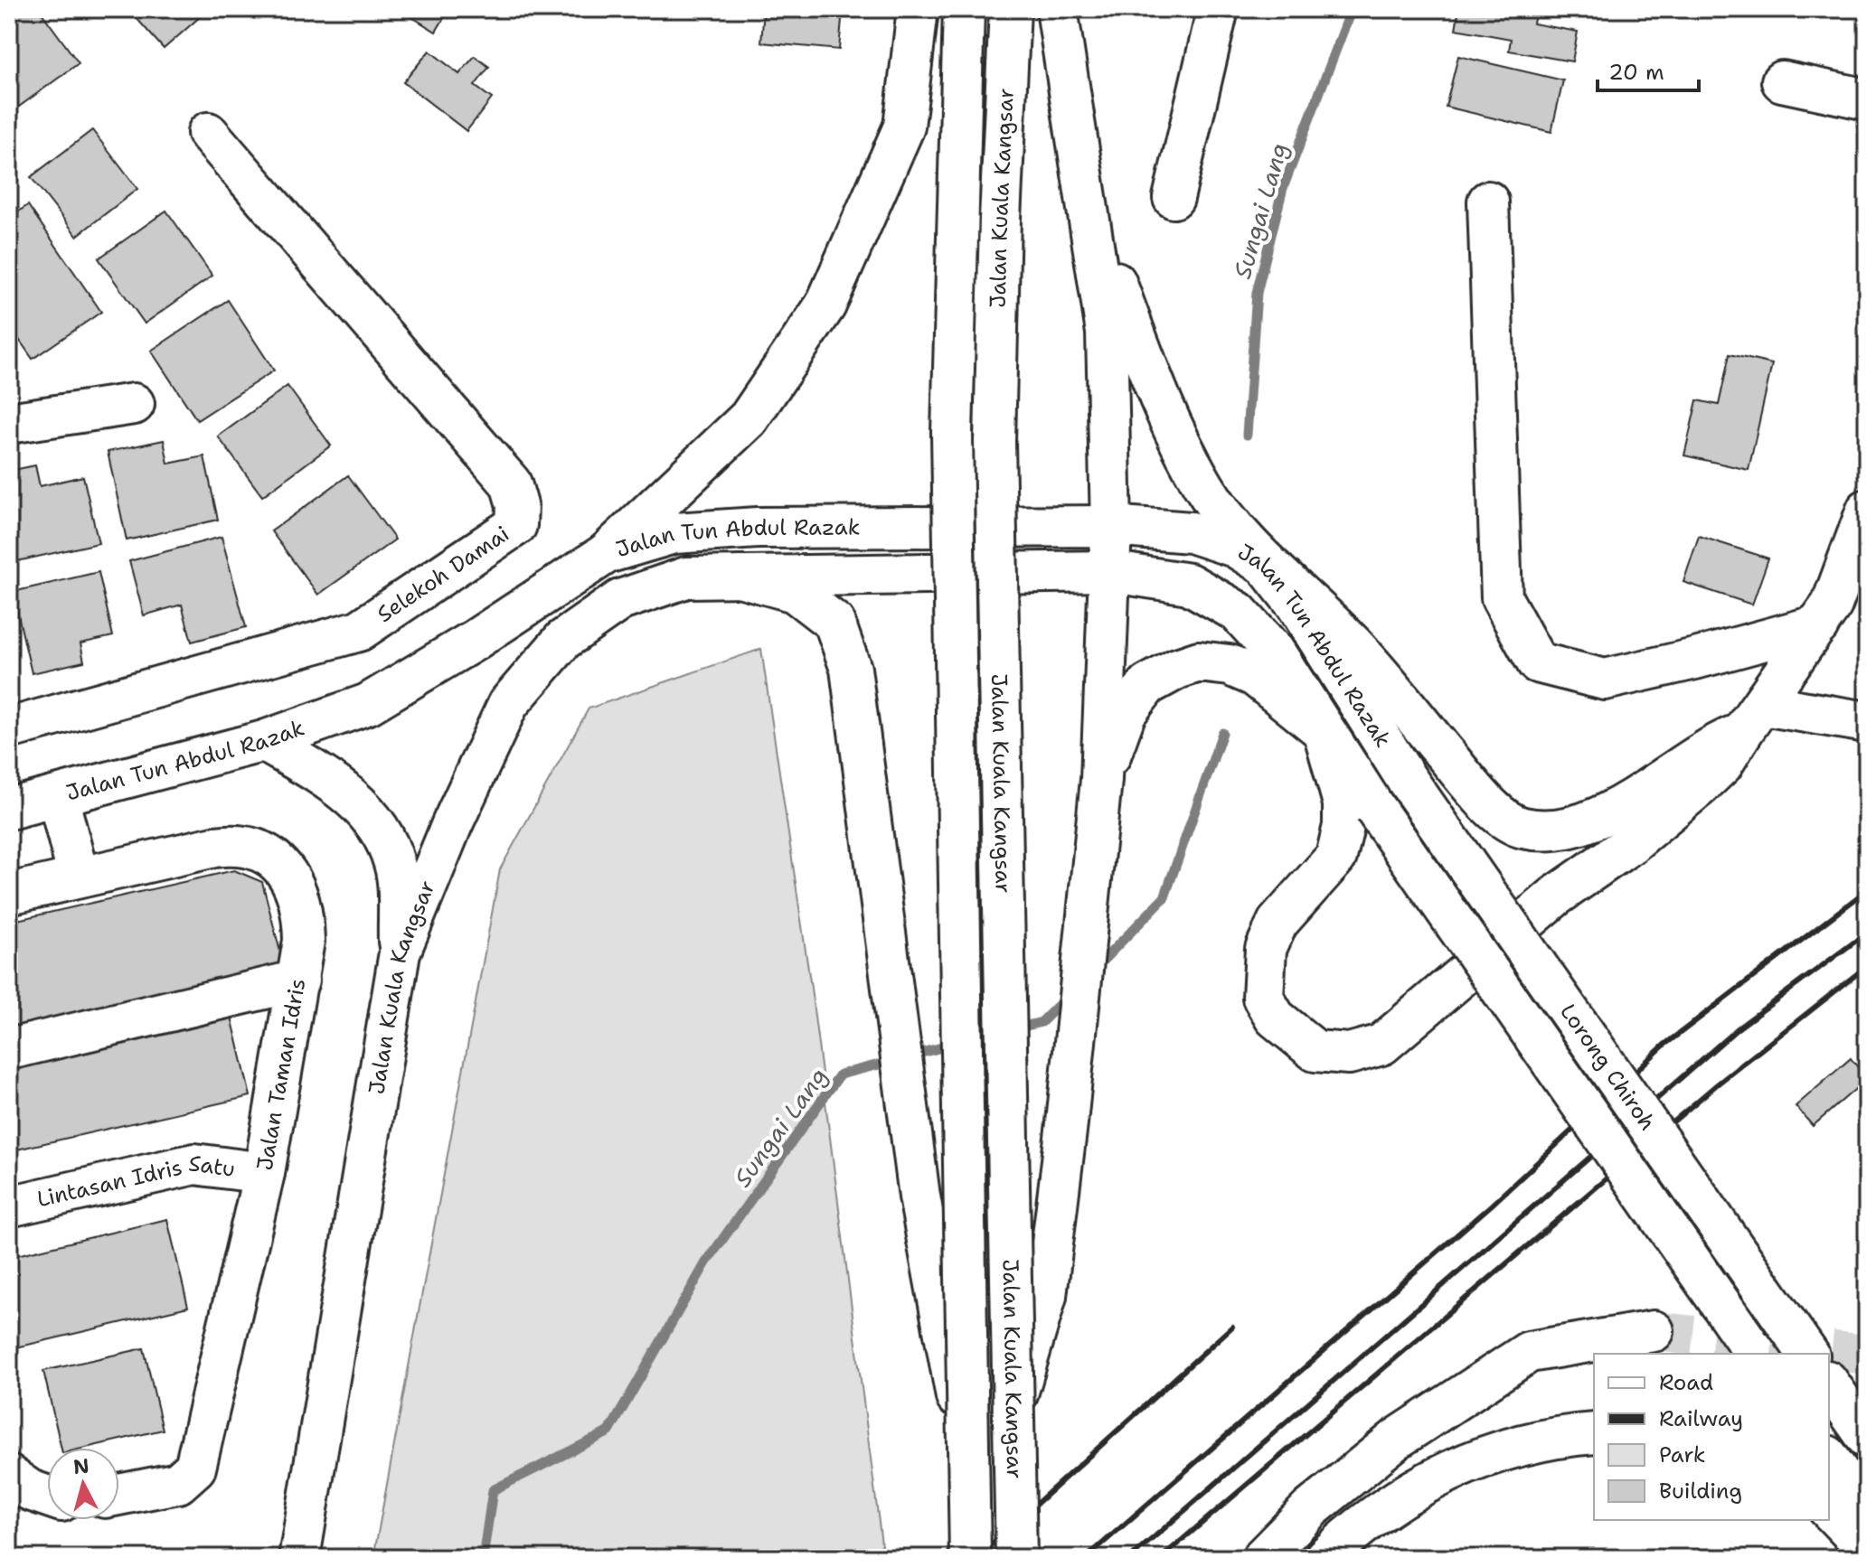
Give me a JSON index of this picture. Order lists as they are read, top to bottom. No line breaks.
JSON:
{"streets":{"main road":["Jalan Kuala Kangsar","Jalan Tun Abdul Razak","Selekoh Damai","Lorong Chiroh","Jalan Taman Idris","Lintasan Idris Satu"]},"crossings":[["Jalan Kuala Kangsar","Jalan Tun Abdul Razak"],["Jalan Tun Abdul Razak","Lorong Chiroh"],["Jalan Taman Idris","Lintasan Idris Satu"]],"water":["Sungai Lang"],"legend":["Road","Railway","Park","Building"],"scale_bar":"20 m","north":"top"}
